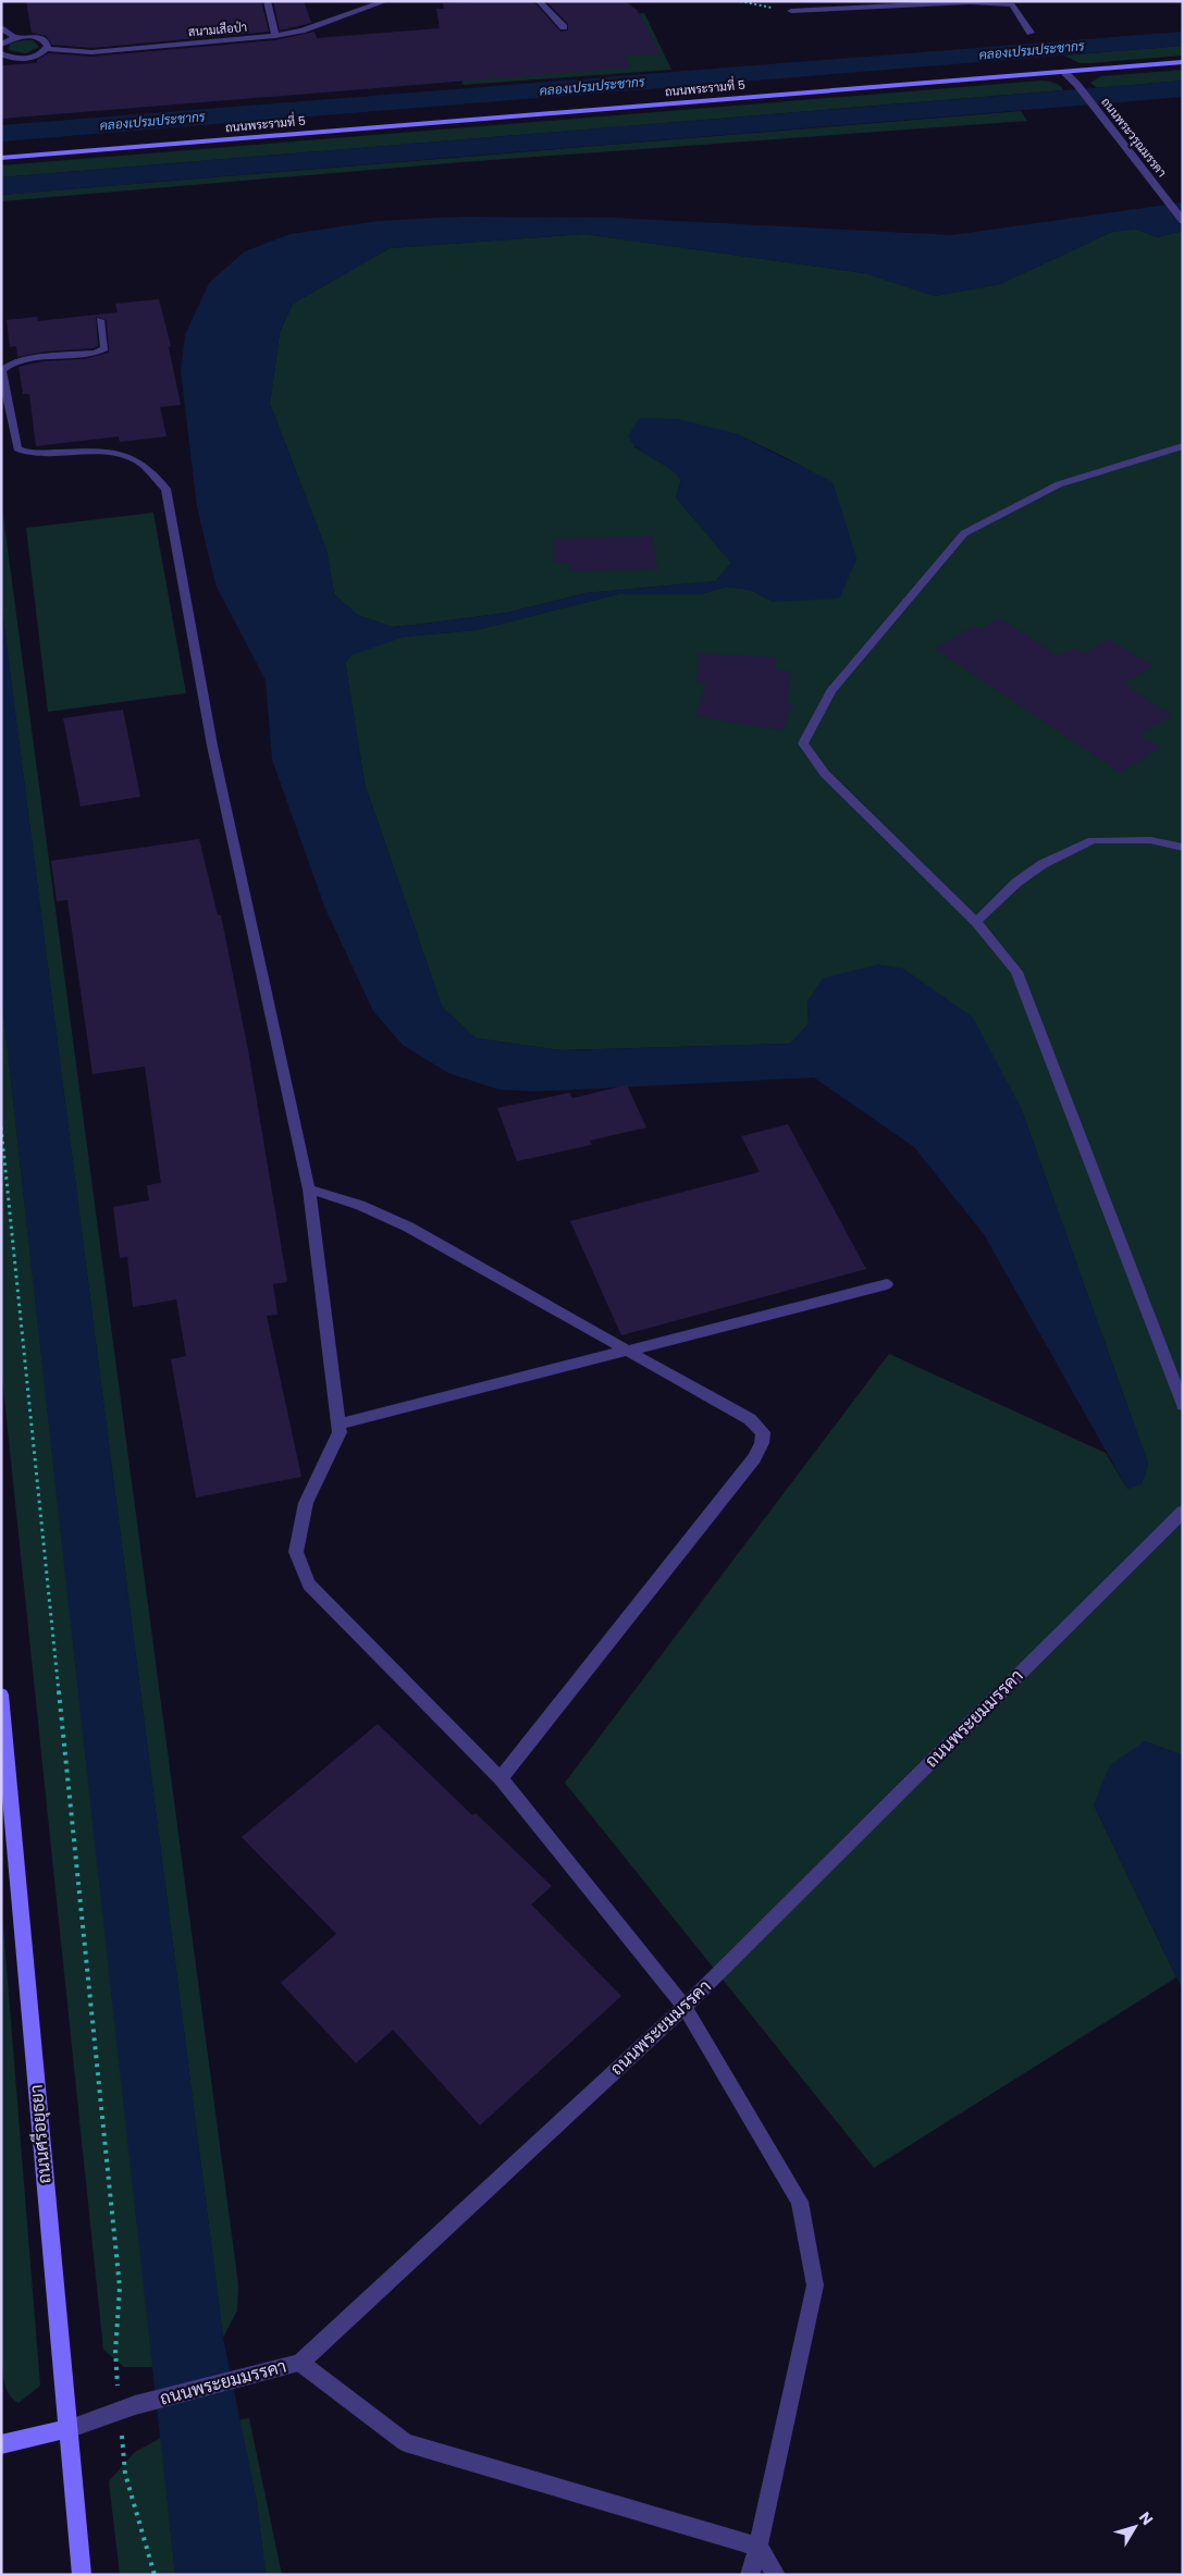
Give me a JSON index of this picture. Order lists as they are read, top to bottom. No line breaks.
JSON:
{"streets":{"main road":["ถนนพระรามที่ 5","ถนนศรีอยุธยา"],"street":["สนามเสือป่า","ถนนพระวรุณมรรคา","ถนนพระยมมรรคา"]},"crossings":[["ถนนพระรามที่ 5","ถนนพระวรุณมรรคา"],["ถนนพระยมมรรคา","ถนนศรีอยุธยา"]],"water":["คลองเปรมประชากร"],"north":"top right"}
